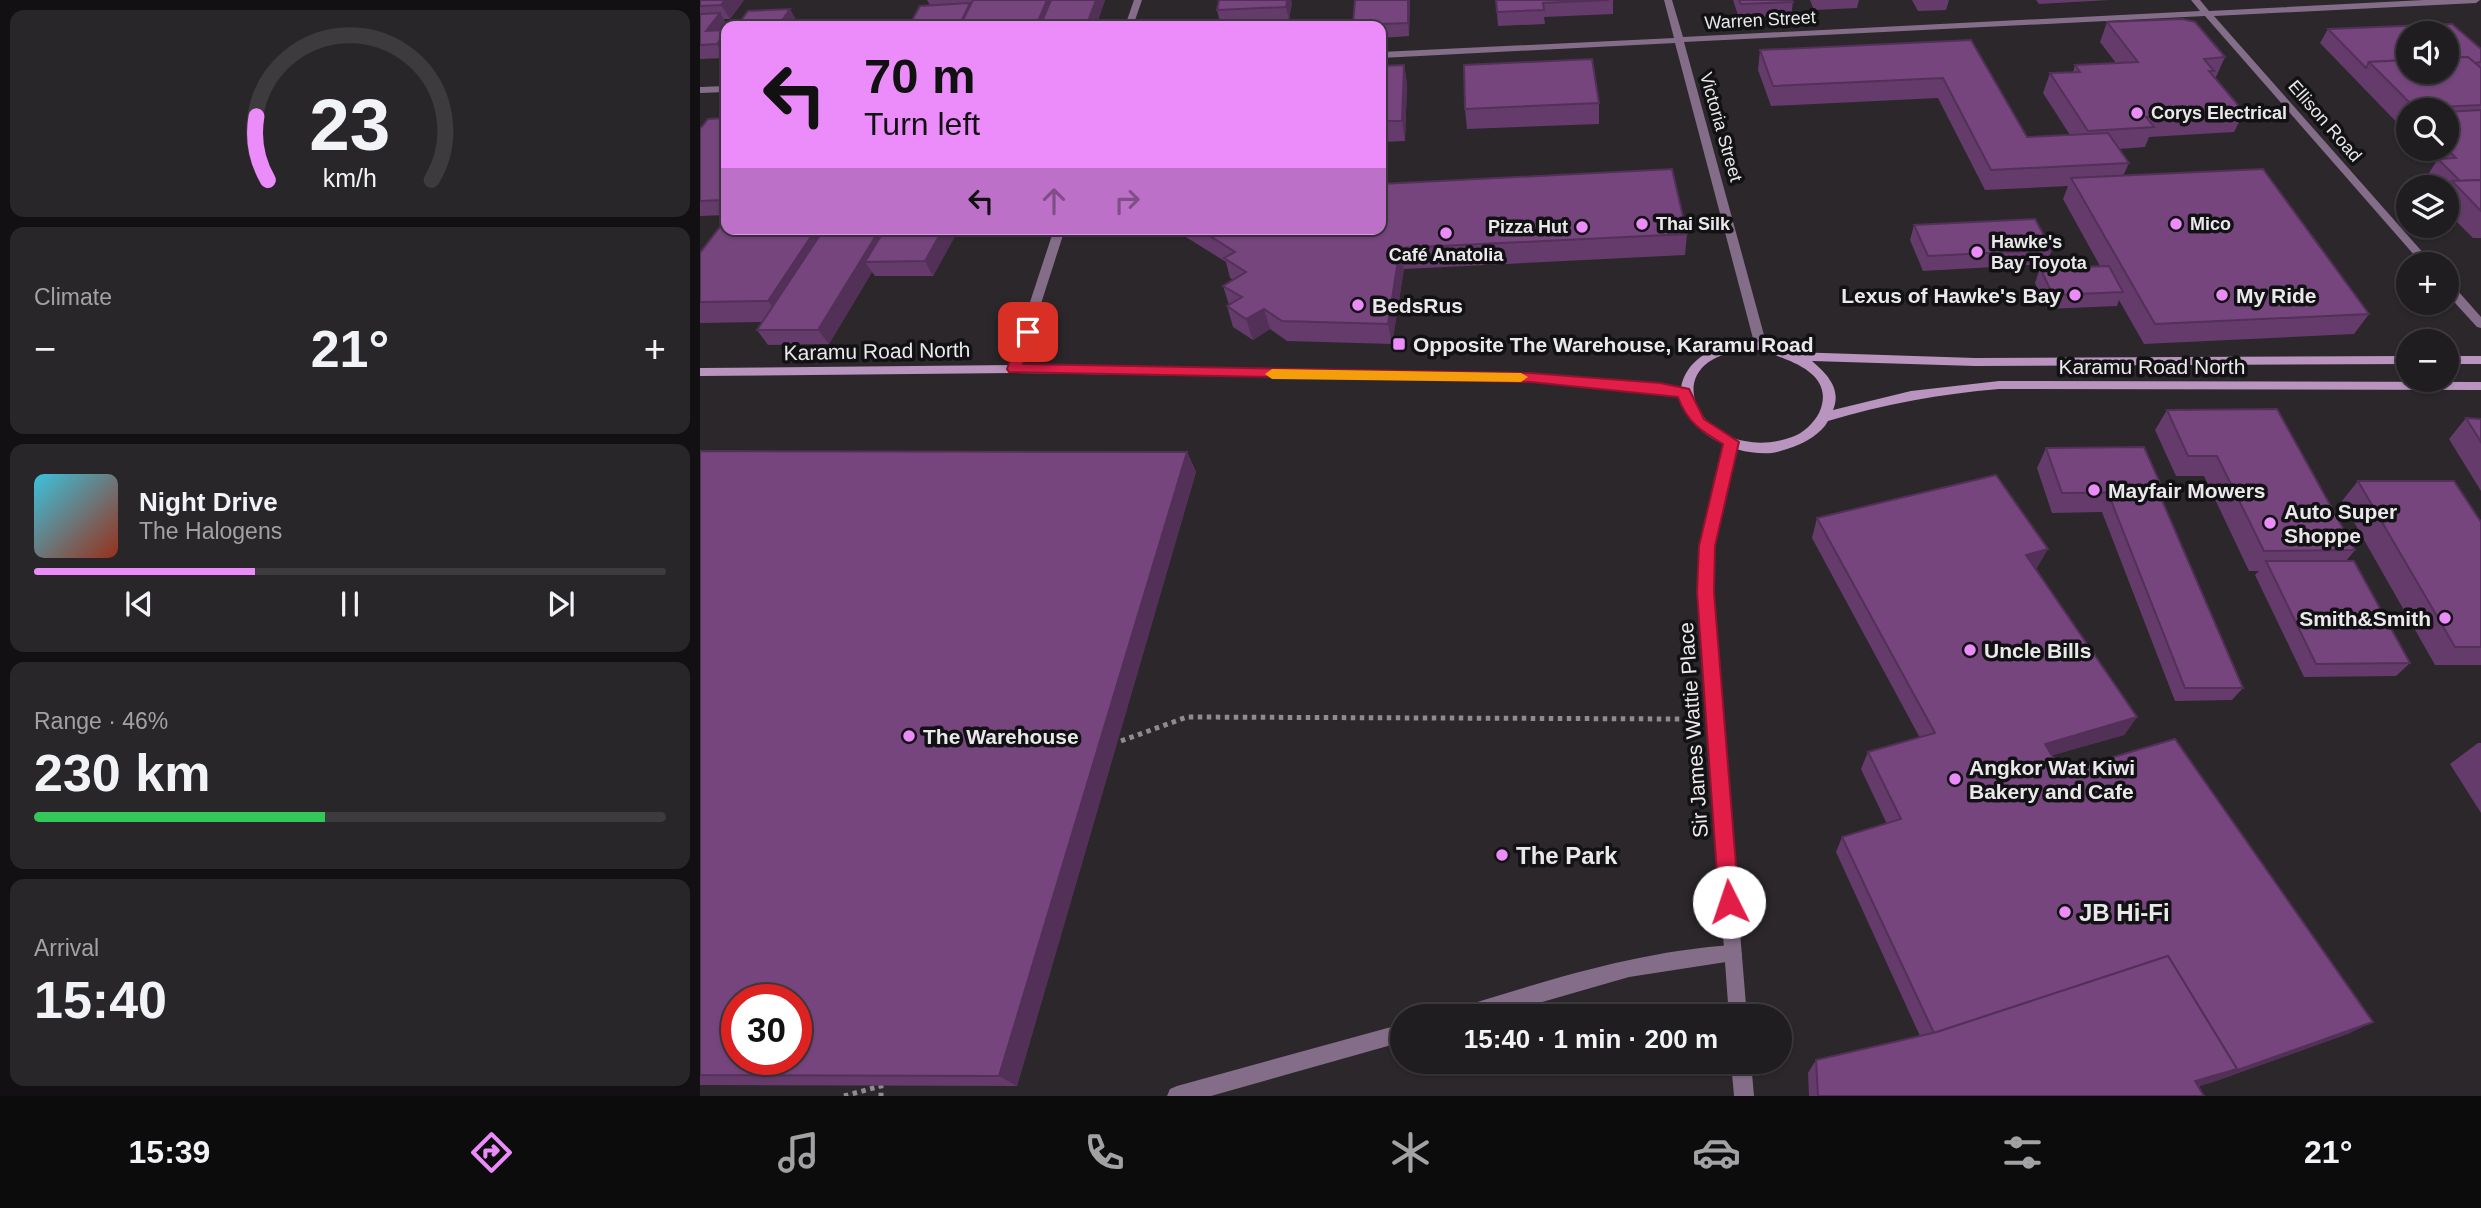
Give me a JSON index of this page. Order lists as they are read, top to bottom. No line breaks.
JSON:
{"streets":{"main road":["Karamu Road North"],"street":["Warren Street","Ellison Road","Victoria Street","Sir James Wattie Place"]},"crossings":[["Warren Street","Ellison Road"],["Warren Street","Victoria Street"],["Victoria Street","Karamu Road North"],["Victoria Street","Sir James Wattie Place"],["Karamu Road North","Sir James Wattie Place"]],"places":{"other":["Corys Electrical","Thai Silk","Mico","Pizza Hut","Café Anatolia","Hawke's Bay Toyota","Lexus of Hawke's Bay","My Ride","BedsRus","Mayfair Mowers","Auto Super Shoppe","Smith&Smith","Uncle Bills","The Warehouse","Angkor Wat Kiwi Bakery and Cafe","The Park","JB Hi-Fi"],"transit":["Opposite The Warehouse, Karamu Road"]},"page":{"map_buttons":["+","−"],"turn":["70 m","Turn left"],"tile":["Climate",["Range · 46%","230 km"],["Arrival","15:40"]],"heat":["−","21°","+"],"song":["Night Drive","The Halogens"],"limit":"30","trip":"15:40 · 1 min · 200 m","tabs":["15:39","21°"],"gauge":["23","km/h"]}}
